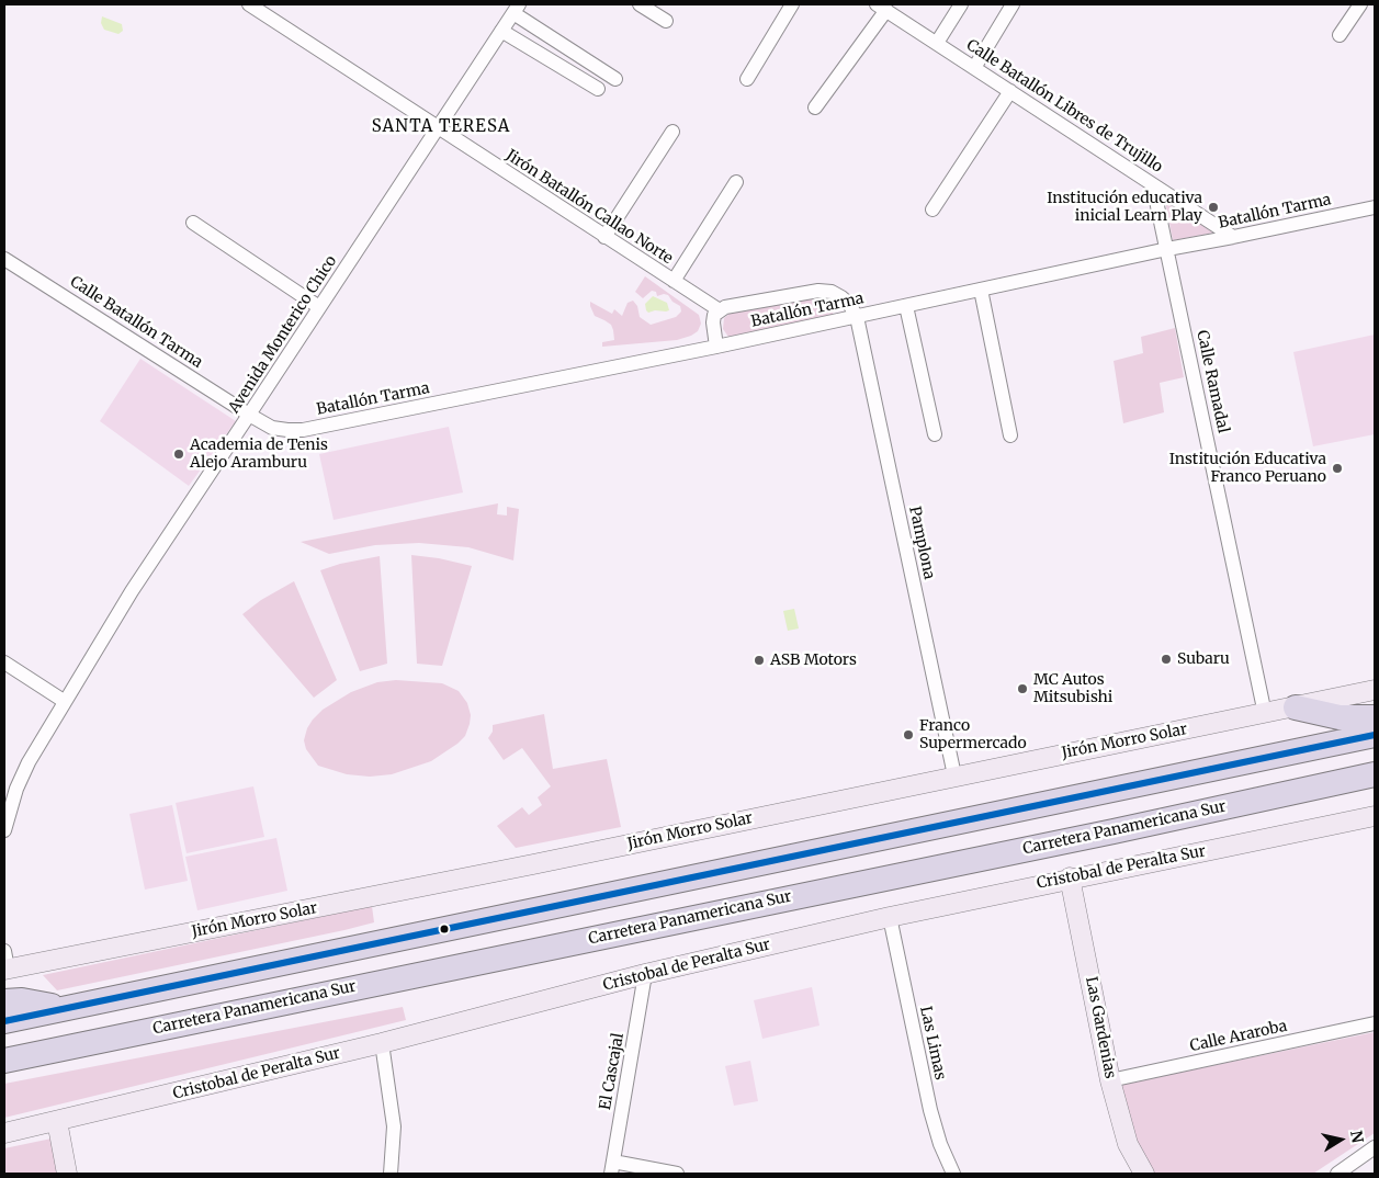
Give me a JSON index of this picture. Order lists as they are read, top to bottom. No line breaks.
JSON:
{"streets":{"highway":["Carretera Panamericana Sur"],"street":["Calle Batallón Libres de Trujillo","Jirón Batallón Callao Norte","Batallón Tarma","Calle Batallón Tarma","Avenida Monterico Chico","Calle Ramadal","Pamplona","Jirón Morro Solar","Cristobal de Peralta Sur","Las Gardenias","Calle Araroba","Las Limas","El Cascajal"]},"crossings":[["Calle Batallón Libres de Trujillo","Batallón Tarma"],["Calle Batallón Libres de Trujillo","Calle Ramadal"],["Jirón Batallón Callao Norte","Avenida Monterico Chico"],["Batallón Tarma","Calle Batallón Tarma"],["Batallón Tarma","Avenida Monterico Chico"],["Batallón Tarma","Calle Ramadal"],["Batallón Tarma","Pamplona"],["Calle Batallón Tarma","Avenida Monterico Chico"],["Calle Ramadal","Jirón Morro Solar"],["Pamplona","Jirón Morro Solar"],["Cristobal de Peralta Sur","Las Gardenias"],["Cristobal de Peralta Sur","Las Limas"],["Cristobal de Peralta Sur","El Cascajal"],["Las Gardenias","Calle Araroba"]],"districts":["SANTA TERESA"],"places":["Institución educativa inicial Learn Play","Academia de Tenis Alejo Aramburu","Institución Educativa Franco Peruano","Subaru","ASB Motors","MC Autos Mitsubishi","Franco Supermercado"],"north":"right"}
